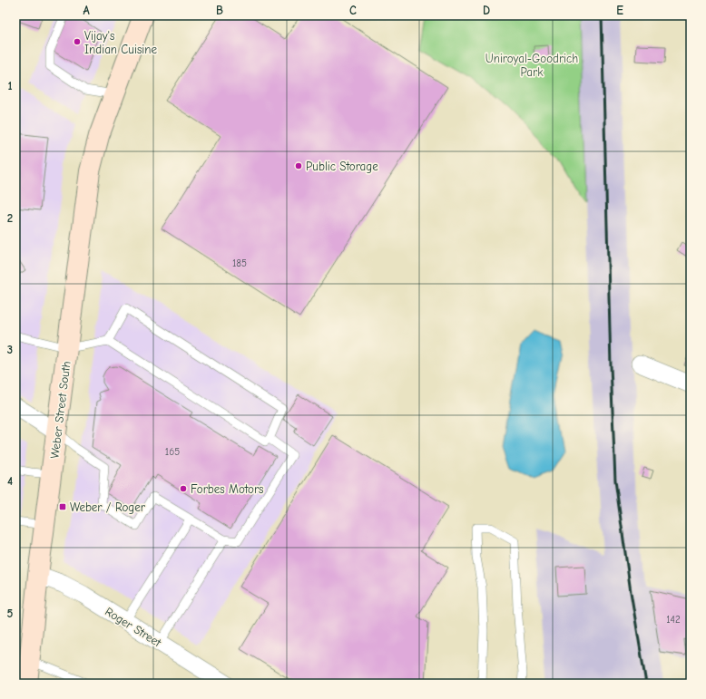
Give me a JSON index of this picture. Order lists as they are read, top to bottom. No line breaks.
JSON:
{"streets":{"main road":["Weber Street South"],"street":["Roger Street"]},"crossings":[["Weber Street South","Roger Street"]],"parks":["Uniroyal-Goodrich Park"],"places":{"other":["Vijay's Indian Cuisine","Public Storage","Forbes Motors"],"transit":["Weber / Roger"]},"house_numbers":["185","165","142"],"grid":{"columns":["A","B","C","D","E"],"rows":["1","2","3","4","5"]}}
